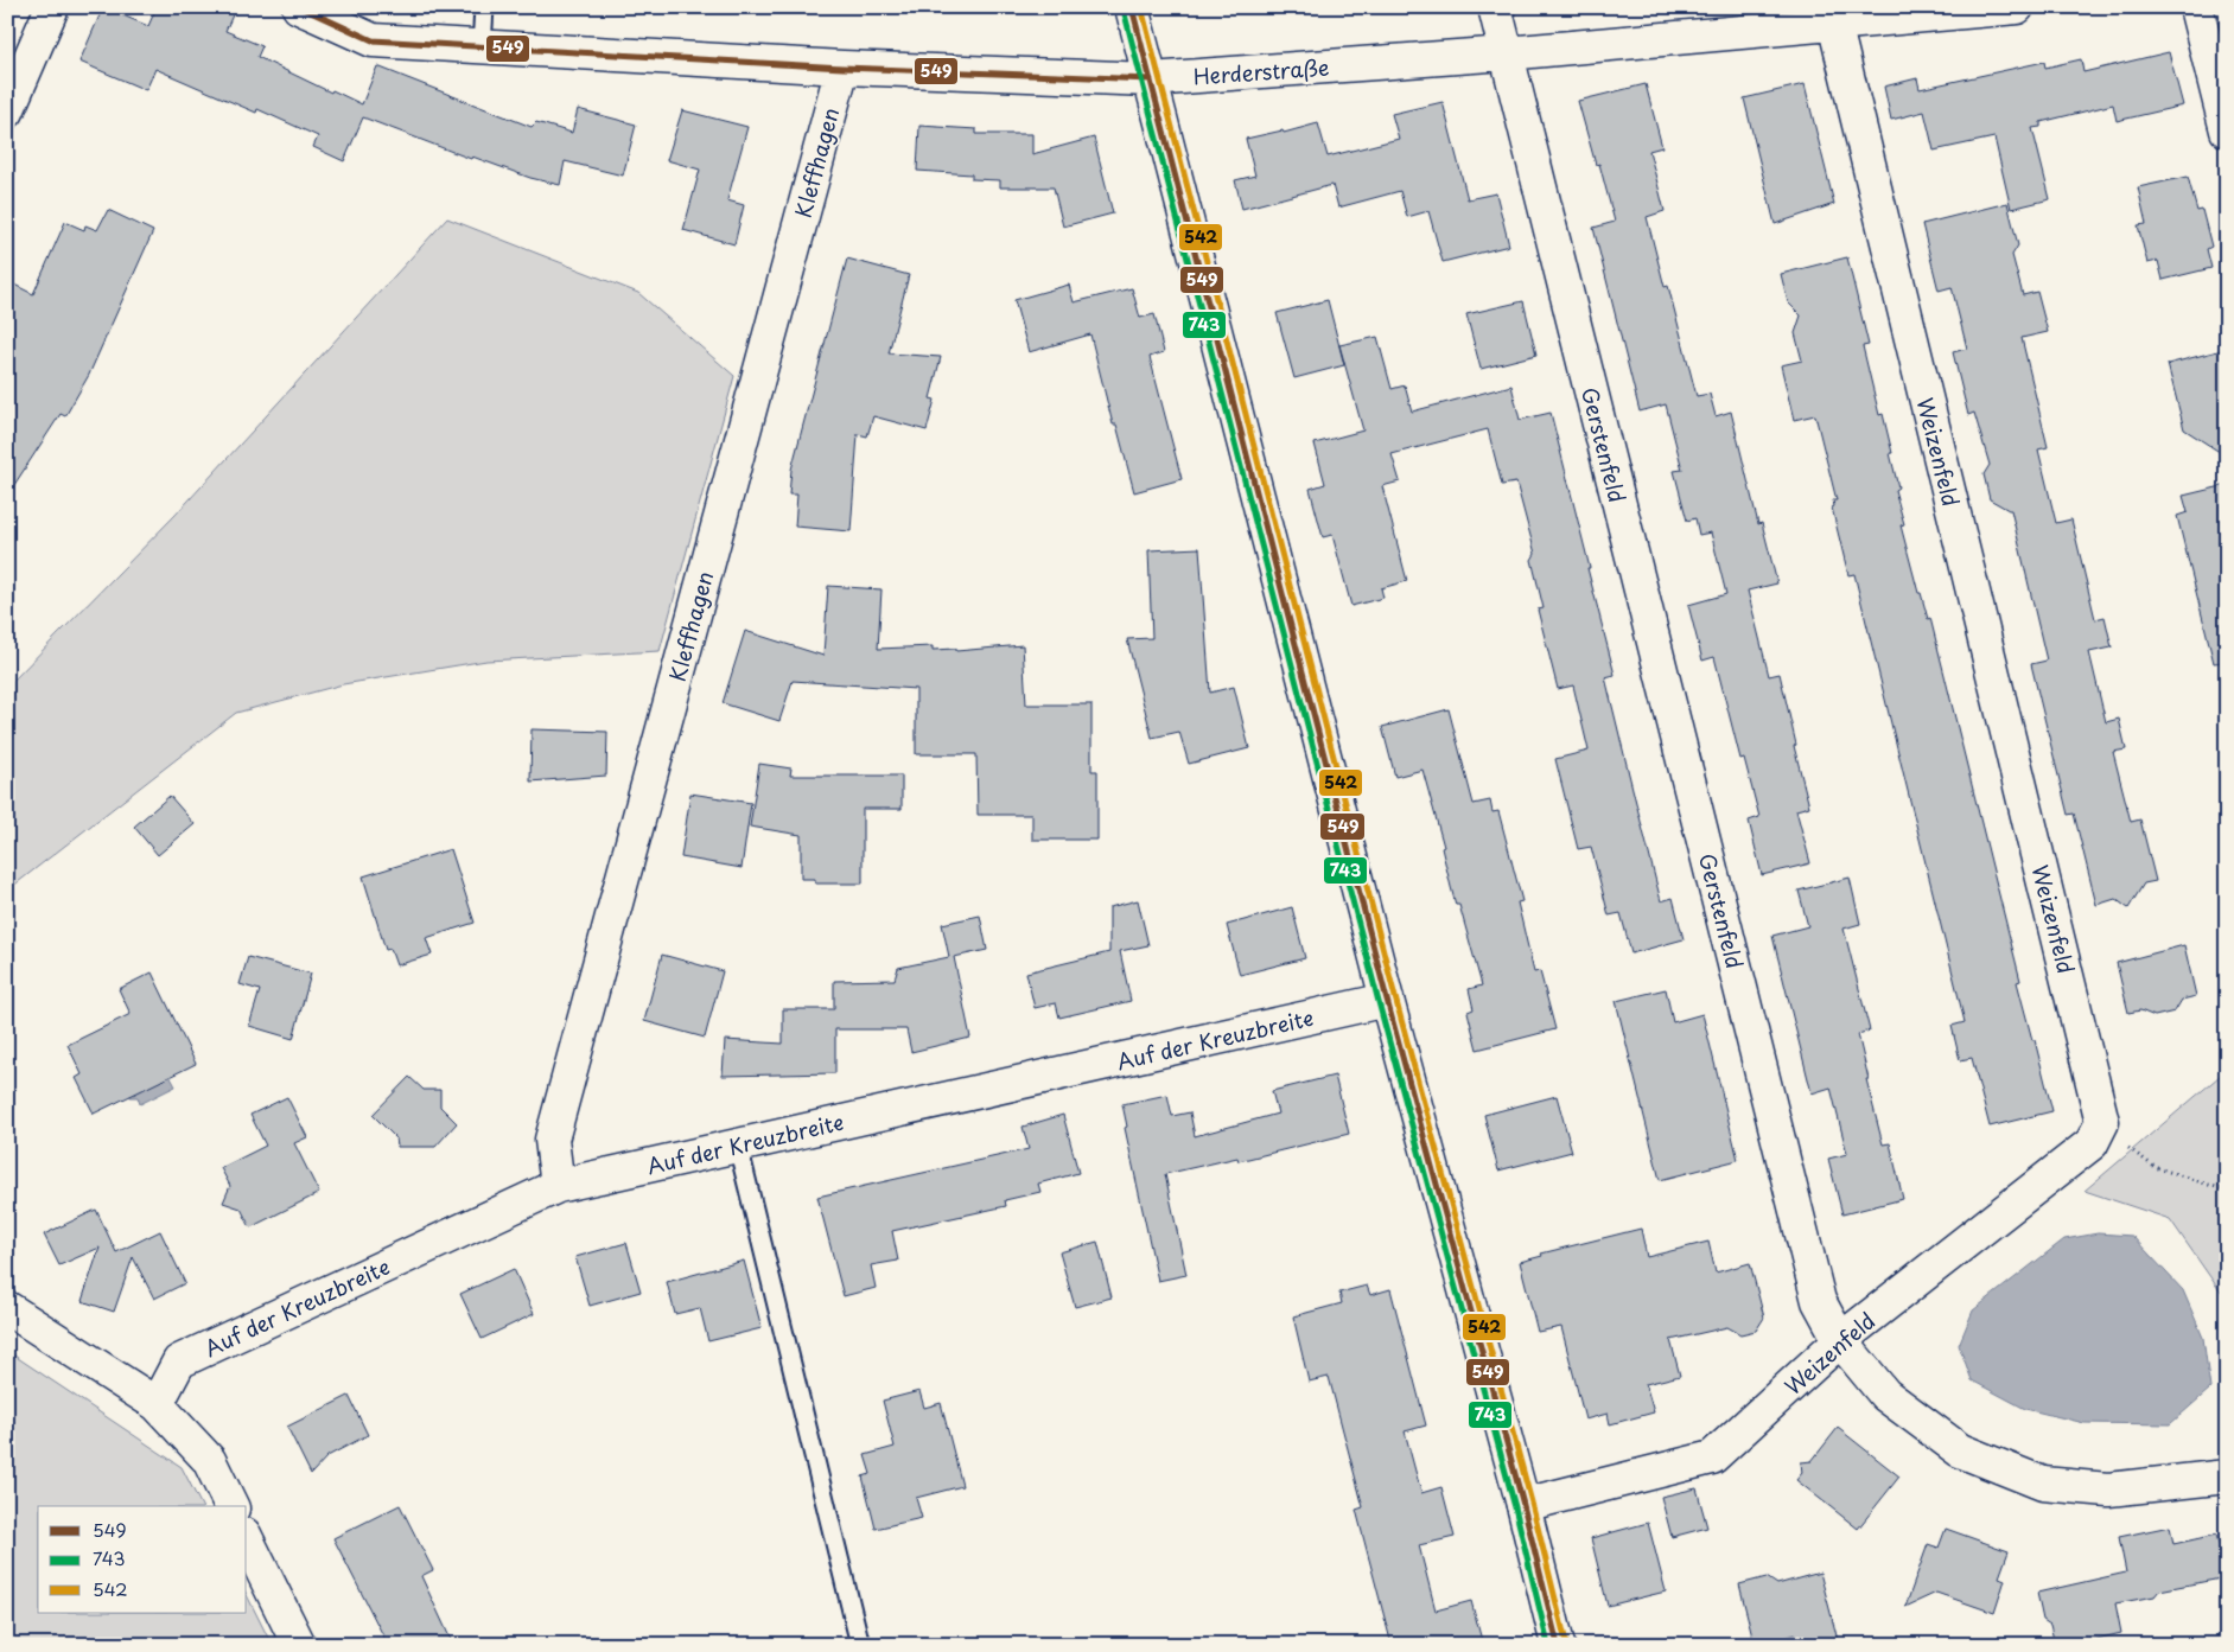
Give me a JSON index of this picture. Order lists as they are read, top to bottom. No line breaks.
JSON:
{"streets":{"street":["Herderstraße","Kleffhagen","Gerstenfeld","Weizenfeld","Auf der Kreuzbreite"]},"crossings":[["Herderstraße","Kleffhagen"],["Herderstraße","Gerstenfeld"],["Herderstraße","Weizenfeld"],["Kleffhagen","Auf der Kreuzbreite"],["Gerstenfeld","Weizenfeld"]],"lines":["transit line 549","transit line 542","transit line 743"],"legend":["549","743","542"]}
